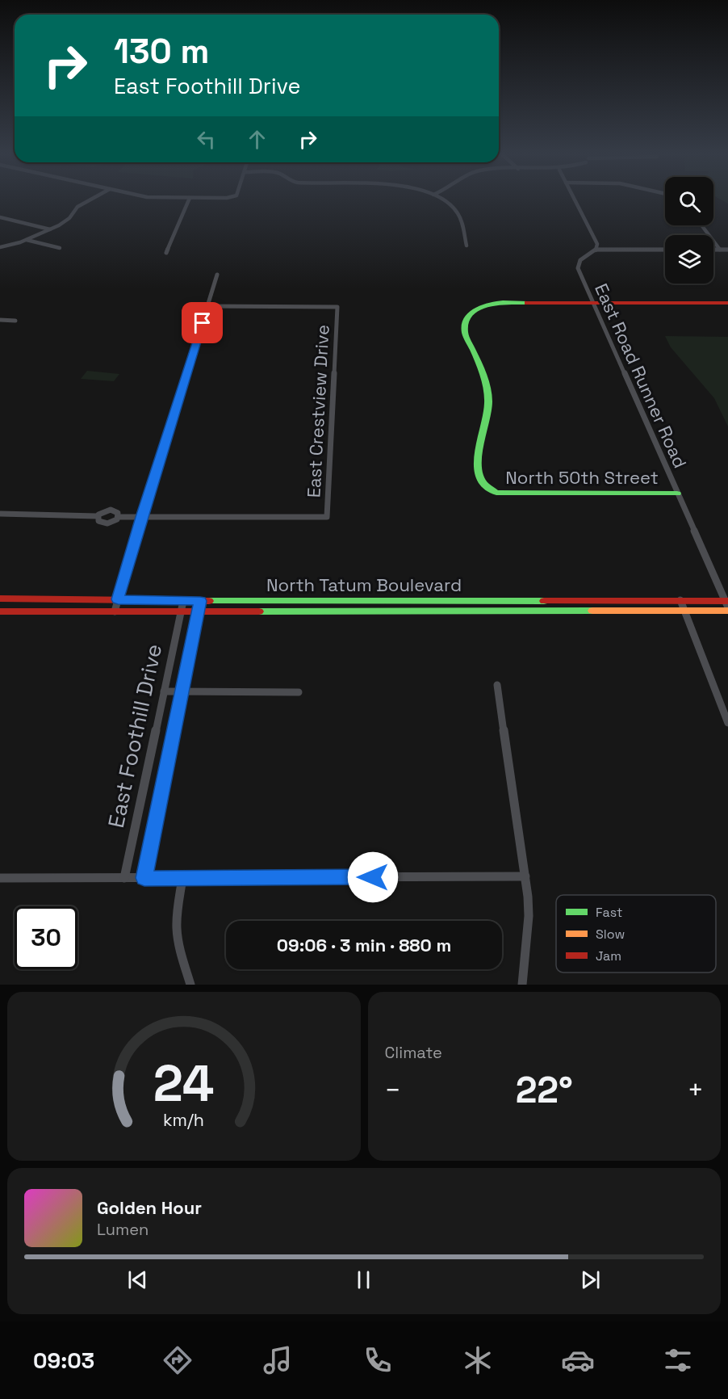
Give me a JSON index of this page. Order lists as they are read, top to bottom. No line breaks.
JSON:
{"streets":{"main road":["North 50th Street","North Tatum Boulevard"],"street":["East Road Runner Road","East Crestview Drive","East Foothill Drive"]},"crossings":[["East Road Runner Road","North 50th Street"],["East Road Runner Road","North Tatum Boulevard"],["North Tatum Boulevard","East Foothill Drive"]],"legend":["Fast","Slow","Jam"],"page":{"turn":["130 m","East Foothill Drive"],"limit":"30","trip":"09:06 · 3 min · 880 m","tile":"Climate","heat":["−","22°","+"],"song":["Golden Hour","Lumen"],"tabs":"09:03","gauge":["24","km/h"]}}
